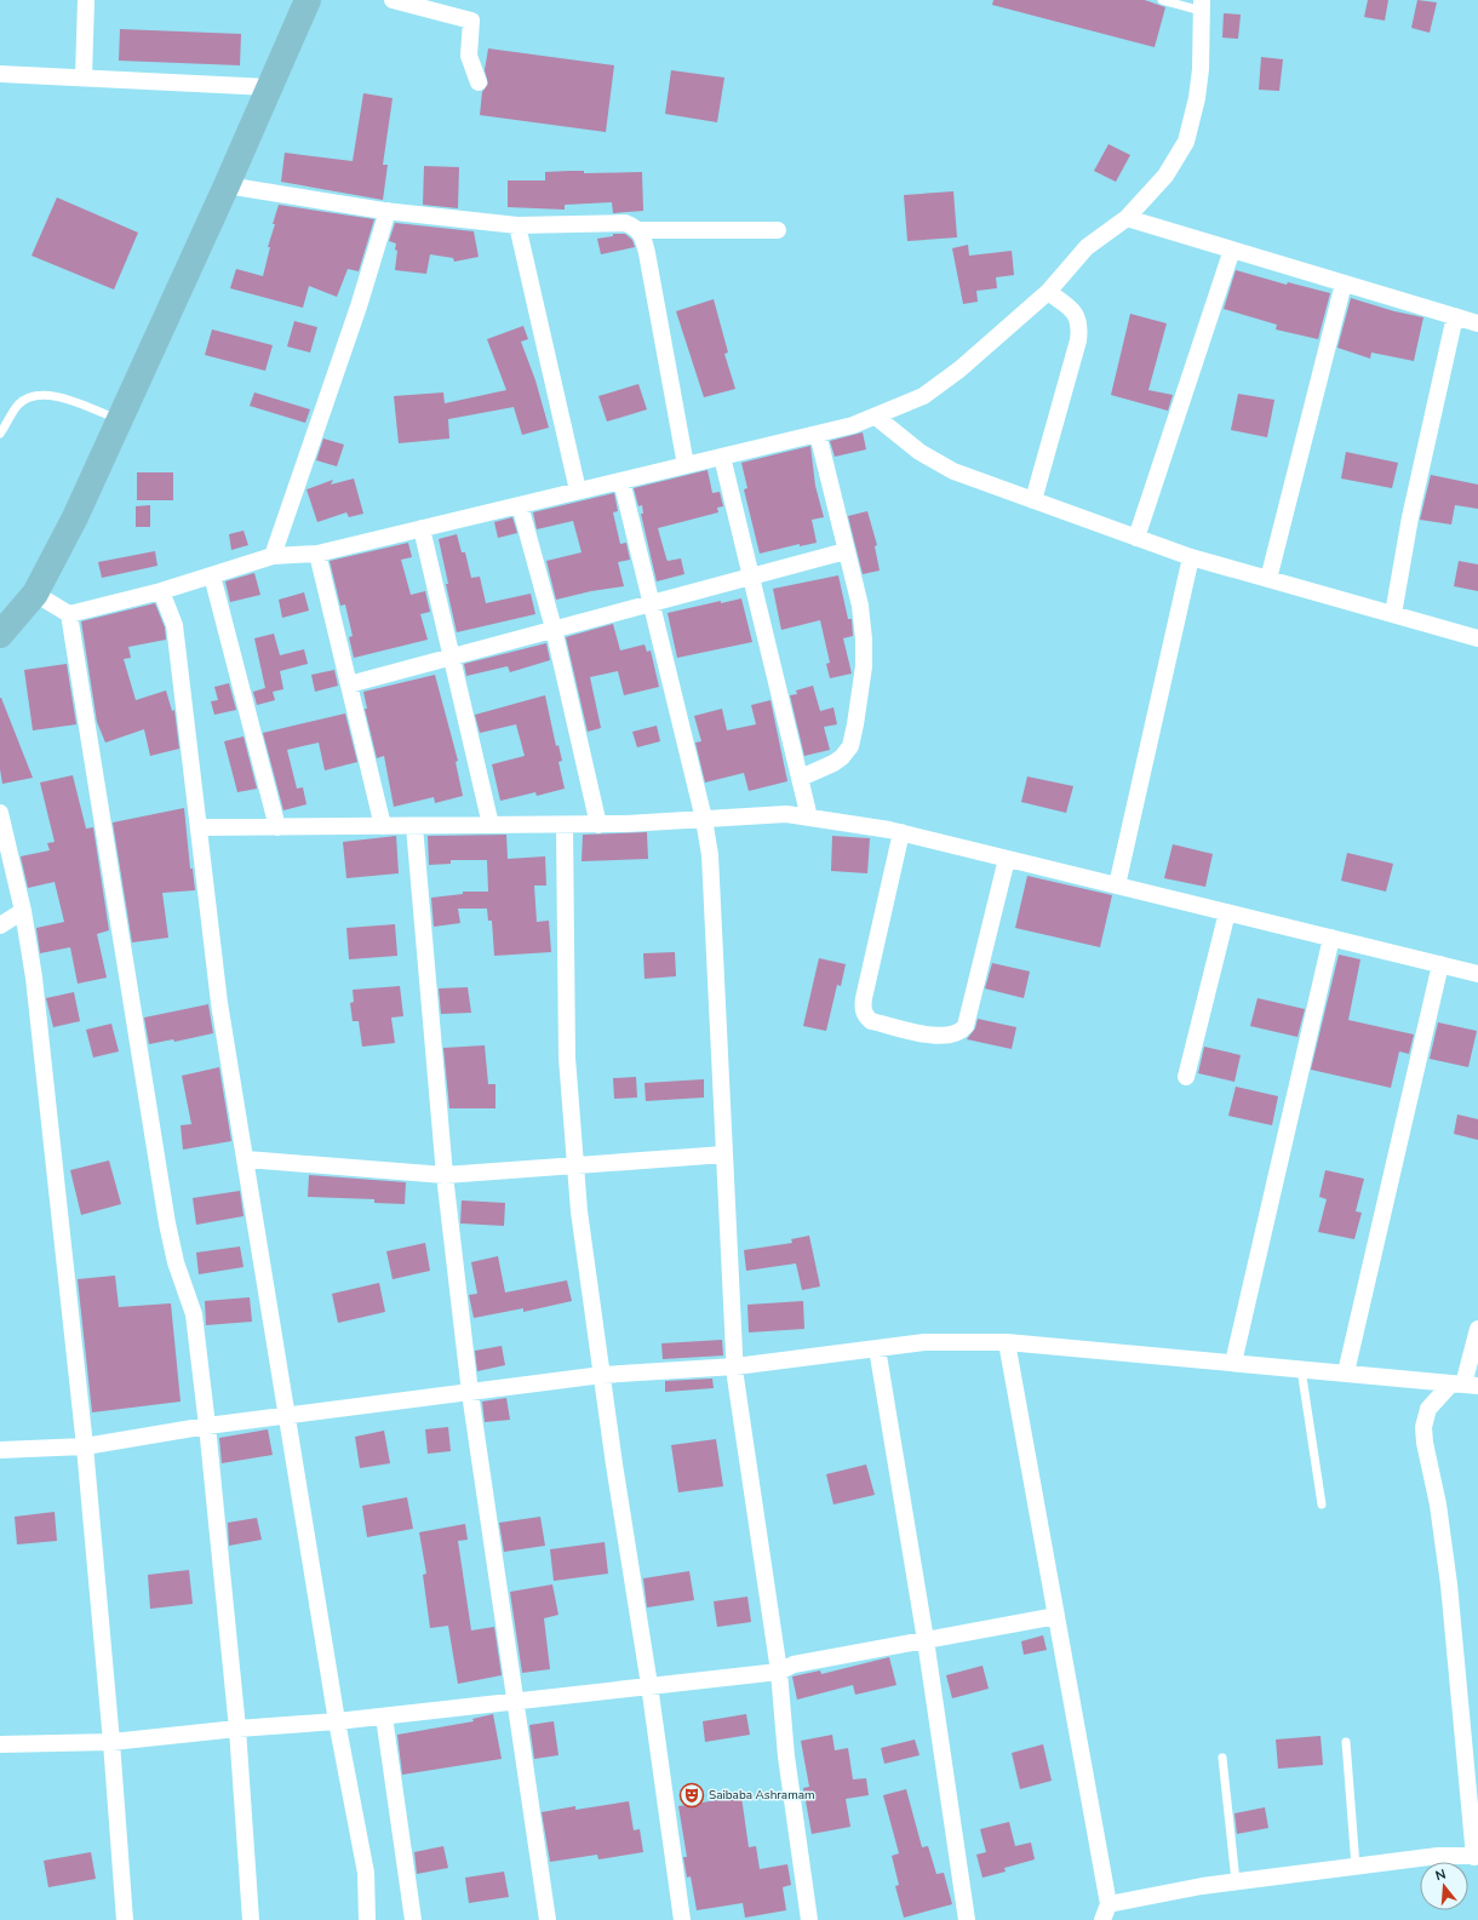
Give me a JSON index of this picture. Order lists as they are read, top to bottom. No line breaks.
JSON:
{"places":{"theatre":["Saibaba Ashramam"]},"north":"top"}
